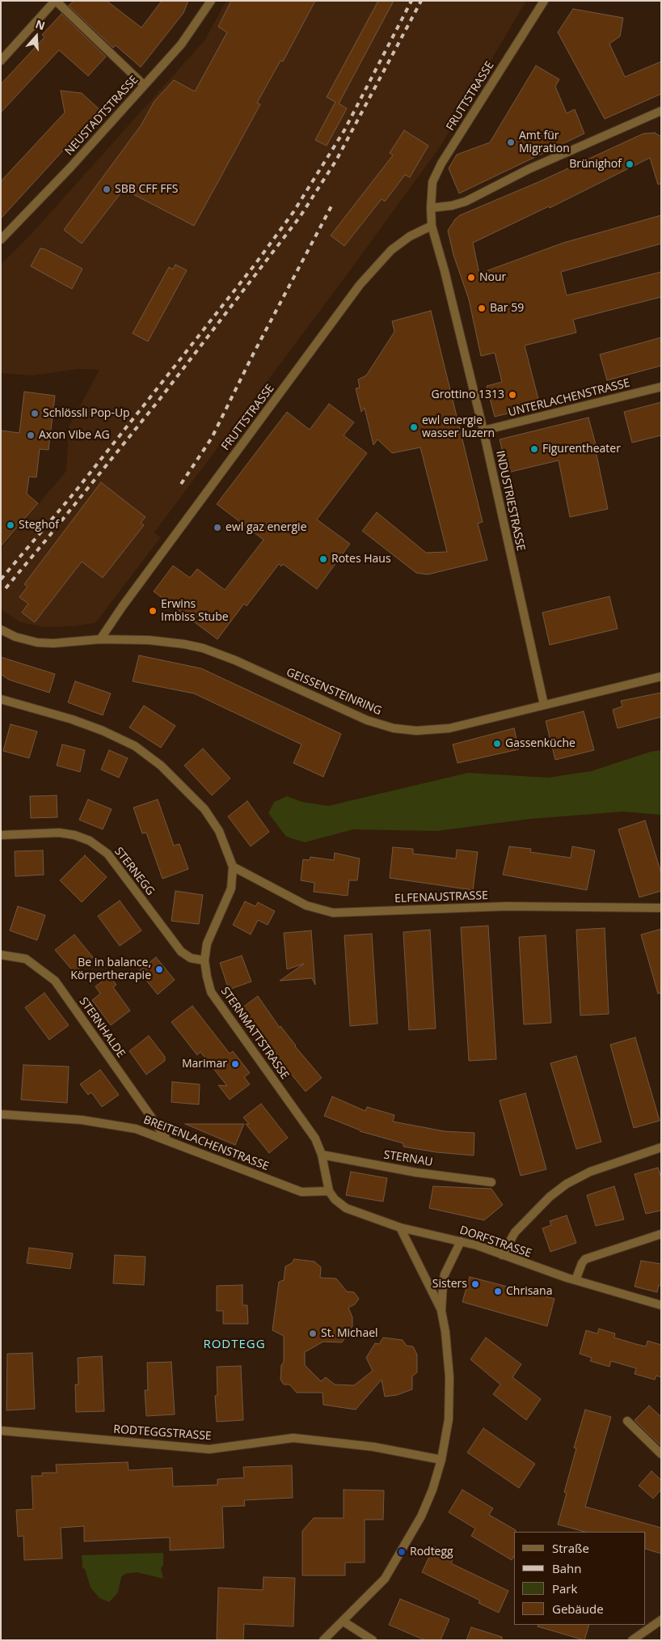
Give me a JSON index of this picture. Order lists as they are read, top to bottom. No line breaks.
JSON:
{"streets":{"street":["FRUTTSTRASSE","NEUSTADTSTRASSE","UNTERLACHENSTRASSE","INDUSTRIESTRASSE","GEISSENSTEINRING","STERNEGG","ELFENAUSTRASSE","STERNHALDE","STERNMATTSTRASSE","BREITENLACHENSTRASSE","STERNAU","DORFSTRASSE","RODTEGGSTRASSE"]},"crossings":[["FRUTTSTRASSE","INDUSTRIESTRASSE"],["FRUTTSTRASSE","GEISSENSTEINRING"],["UNTERLACHENSTRASSE","INDUSTRIESTRASSE"],["INDUSTRIESTRASSE","GEISSENSTEINRING"],["STERNEGG","STERNMATTSTRASSE"],["ELFENAUSTRASSE","STERNMATTSTRASSE"],["STERNHALDE","BREITENLACHENSTRASSE"],["STERNMATTSTRASSE","BREITENLACHENSTRASSE"],["STERNMATTSTRASSE","STERNAU"],["STERNMATTSTRASSE","DORFSTRASSE"],["BREITENLACHENSTRASSE","DORFSTRASSE"]],"districts":["RODTEGG"],"places":["Amt für Migration","Brünighof","SBB CFF FFS","Nour","Bar 59","Grottino 1313","Schlössli Pop-Up","ewl energie wasser luzern","Axon Vibe AG","Figurentheater","Steghof","ewl gaz energie","Rotes Haus","Erwins Imbiss Stube","Gassenküche","Be in balance, Körpertherapie","Marimar","Sisters","Chrisana","St. Michael","Rodtegg"],"legend":["Straße","Bahn","Park","Gebäude"],"north":"top"}
